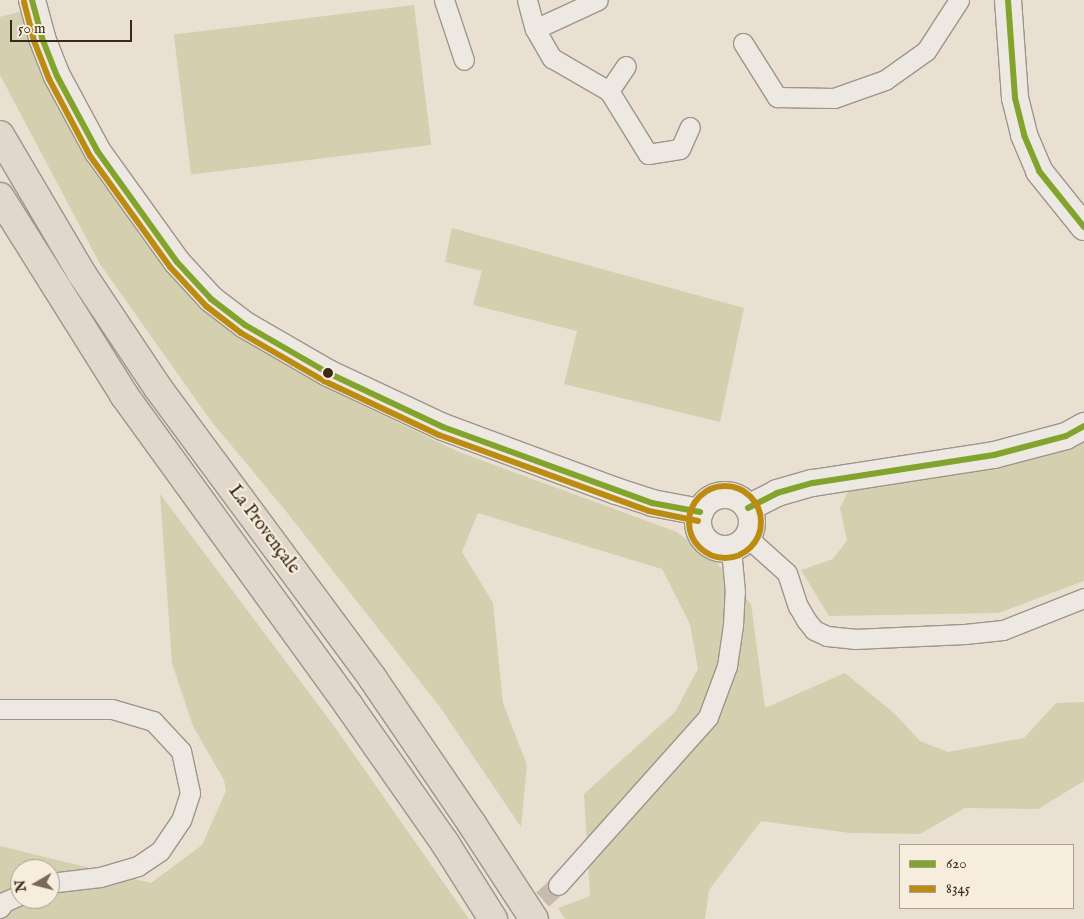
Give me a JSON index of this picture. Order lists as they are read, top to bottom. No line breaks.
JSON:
{"streets":{"highway":["La Provençale"]},"lines":["transit line 620","transit line 8345"],"legend":["620","8345"],"scale_bar":"50 m","north":"left"}
